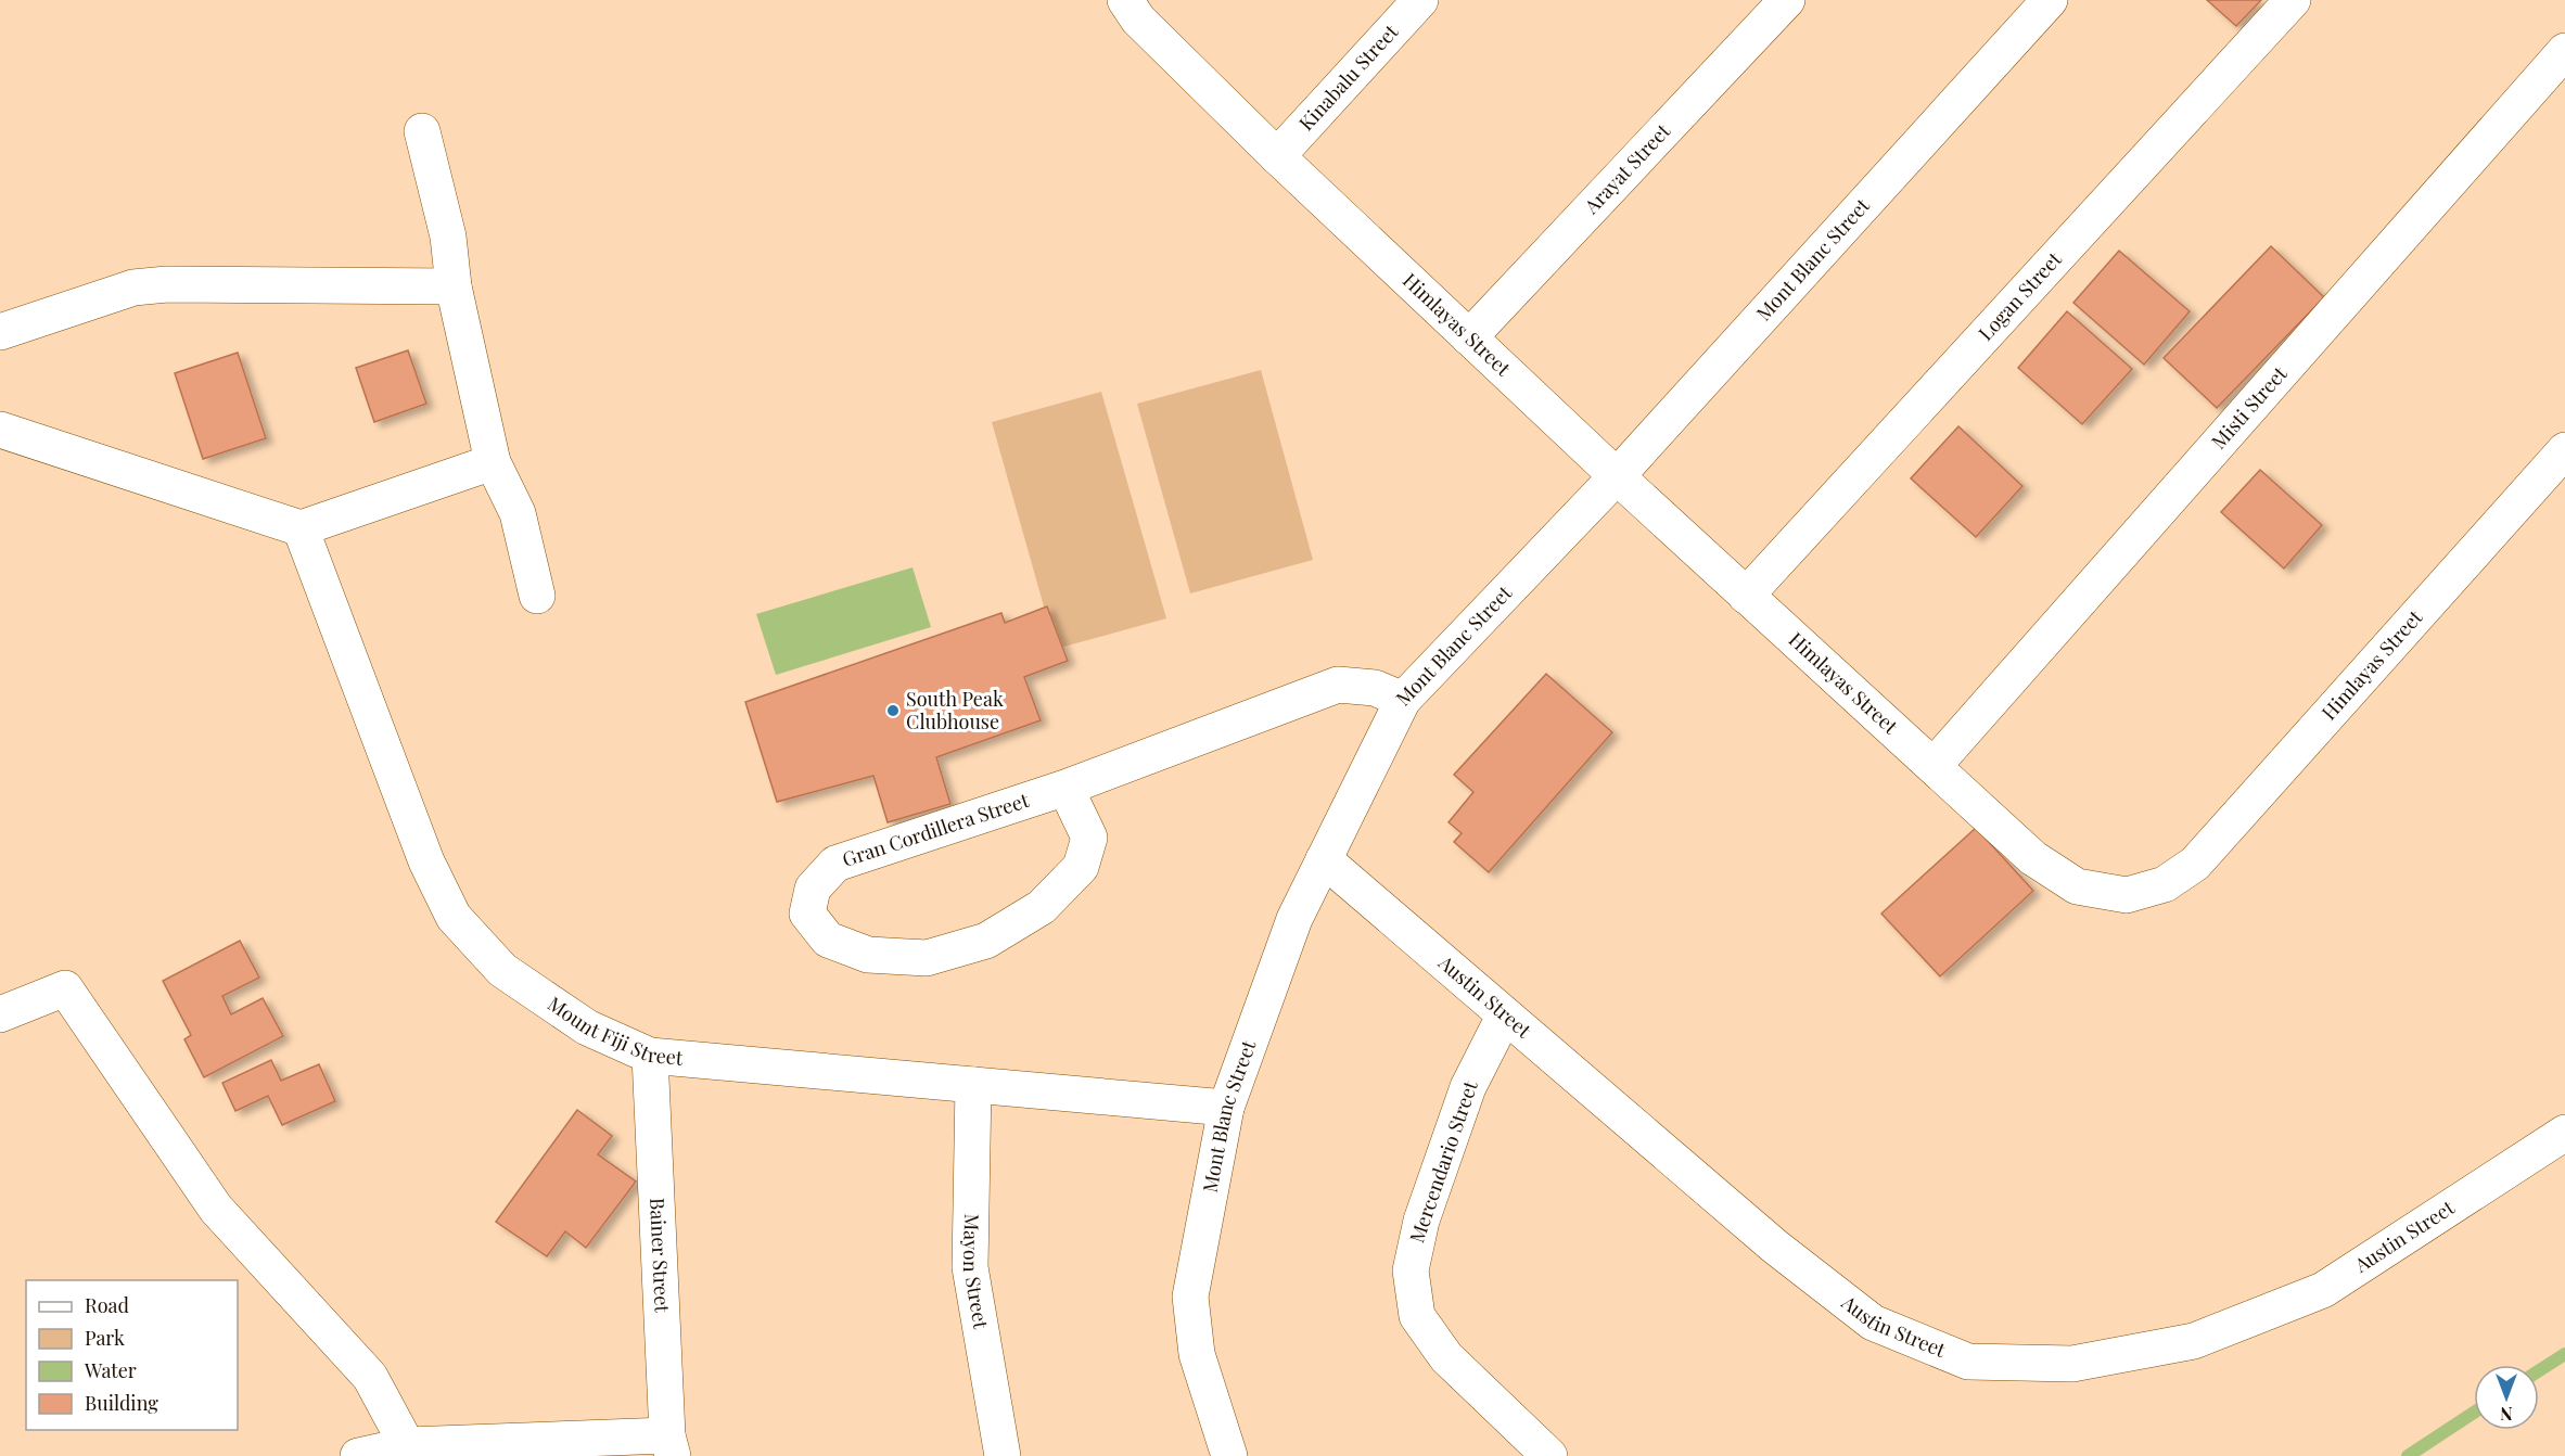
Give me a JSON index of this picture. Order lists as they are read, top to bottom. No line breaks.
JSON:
{"streets":{"street":["Kinabalu Street","Arayat Street","Mont Blanc Street","Logan Street","Himlayas Street","Misti Street","Gran Cordillera Street","Austin Street","Mount Fiji Street","Mercendario Street","Bainer Street","Mayon Street"]},"crossings":[["Kinabalu Street","Himlayas Street"],["Arayat Street","Himlayas Street"],["Mont Blanc Street","Himlayas Street"],["Mont Blanc Street","Gran Cordillera Street"],["Mont Blanc Street","Austin Street"],["Mont Blanc Street","Mount Fiji Street"],["Logan Street","Himlayas Street"],["Himlayas Street","Misti Street"],["Austin Street","Mercendario Street"],["Mount Fiji Street","Bainer Street"],["Mount Fiji Street","Mayon Street"]],"places":["South Peak Clubhouse"],"legend":["Road","Park","Water","Building"],"north":"bottom"}
